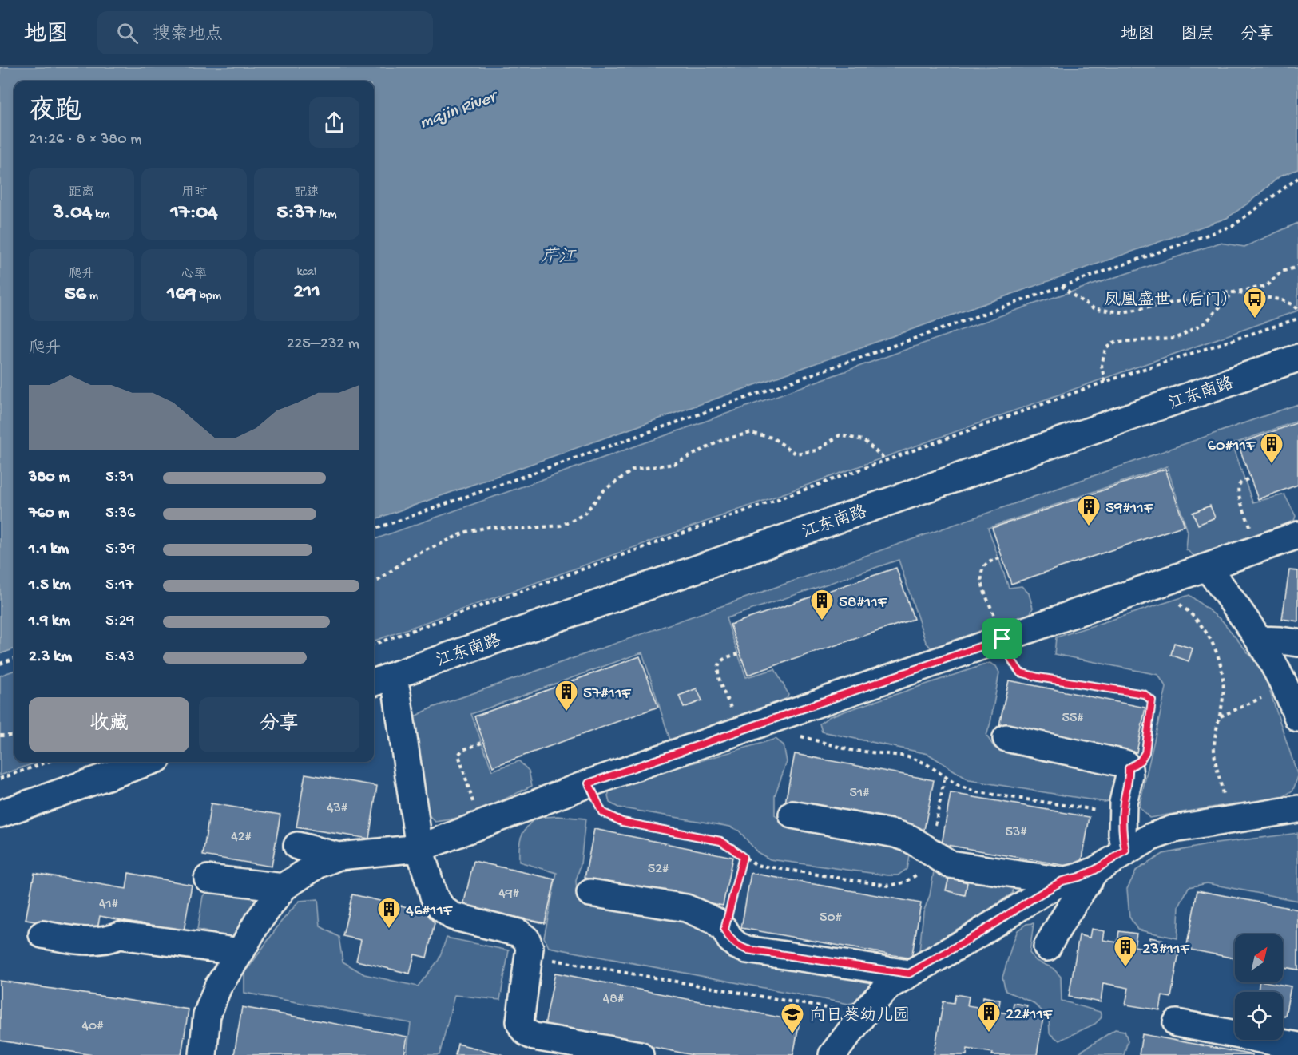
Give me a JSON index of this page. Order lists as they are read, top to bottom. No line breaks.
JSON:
{"streets":{"street":["江东南路"]},"water":["majin River","芹江"],"places":{"bus stop":["凤凰盛世（后门）"],"building":["60#11F","59#11F","58#11F","57#11F","46#11F","23#11F","22#11F"],"school or university":["向日葵幼儿园"]},"house_numbers":["55#","51#","43#","53#","42#","52#","49#","41#","50#","48#","40#"],"north":"top right","page":{"header":"地图","search":"搜索地点","nav":["地图","图层","分享"],"heading":["夜跑","21:26 · 8 × 380 m"],"stats":[["距离","3.04 km"],["用时","17:04"],["配速","5:37 /km"],["爬升","56 m"],["心率","169 bpm"],["kcal","211"]],"chart":["爬升","225–232 m"],"list":[{"name":"380 m","note":"5:31"},{"name":"760 m","note":"5:36"},{"name":"1.1 km","note":"5:39"},{"name":"1.5 km","note":"5:17"},{"name":"1.9 km","note":"5:29"},{"name":"2.3 km","note":"5:43"}],"buttons":["收藏","分享"]}}
